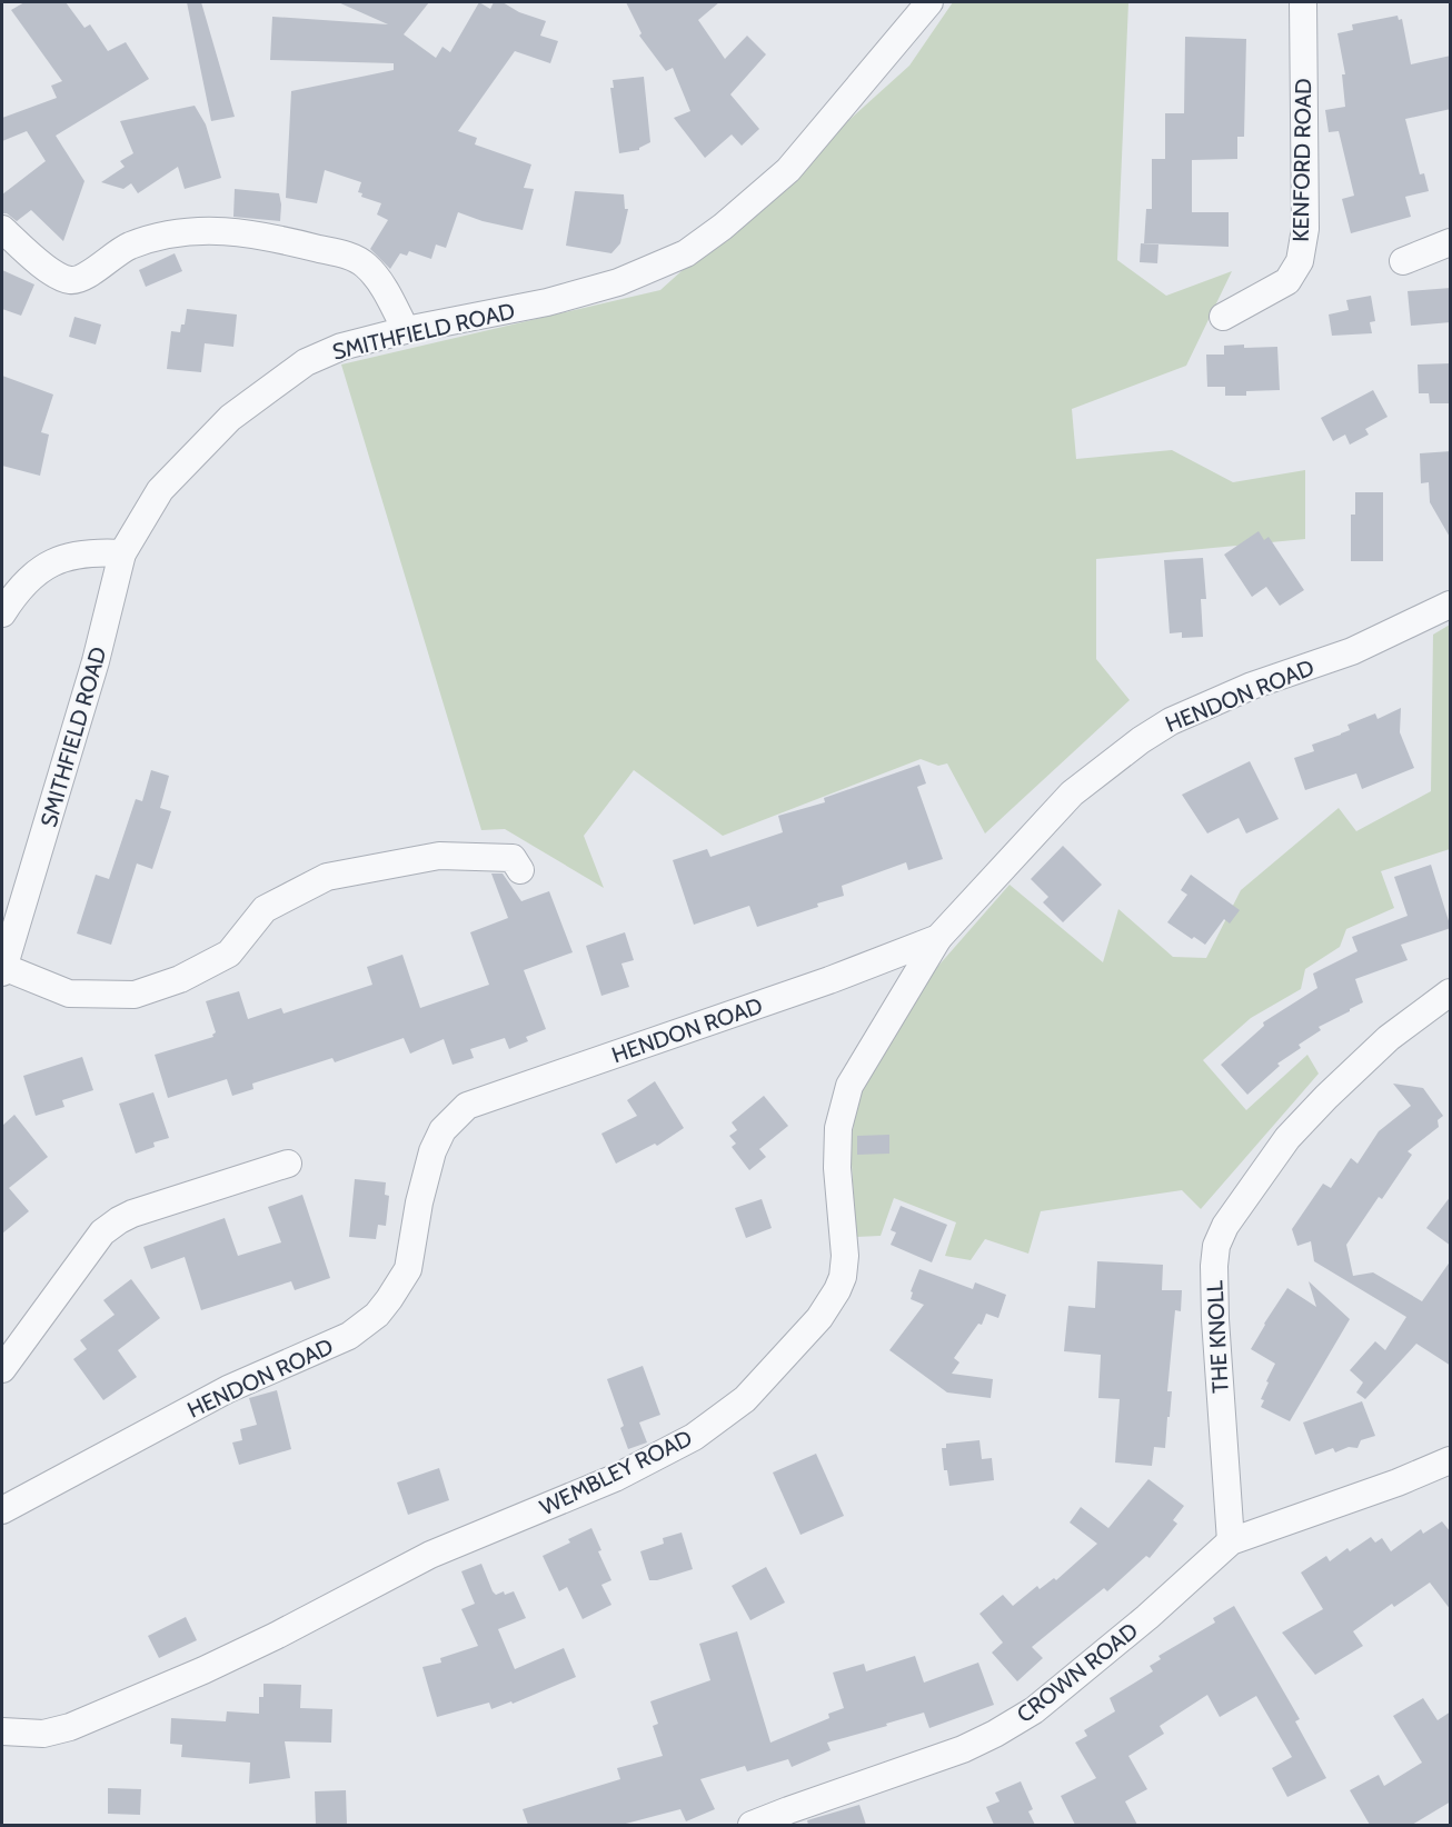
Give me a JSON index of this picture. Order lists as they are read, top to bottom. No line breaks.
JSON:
{"streets":{"street":["KENFORD ROAD","SMITHFIELD ROAD","HENDON ROAD","THE KNOLL","WEMBLEY ROAD","CROWN ROAD"]},"crossings":[["HENDON ROAD","WEMBLEY ROAD"],["THE KNOLL","CROWN ROAD"]]}
